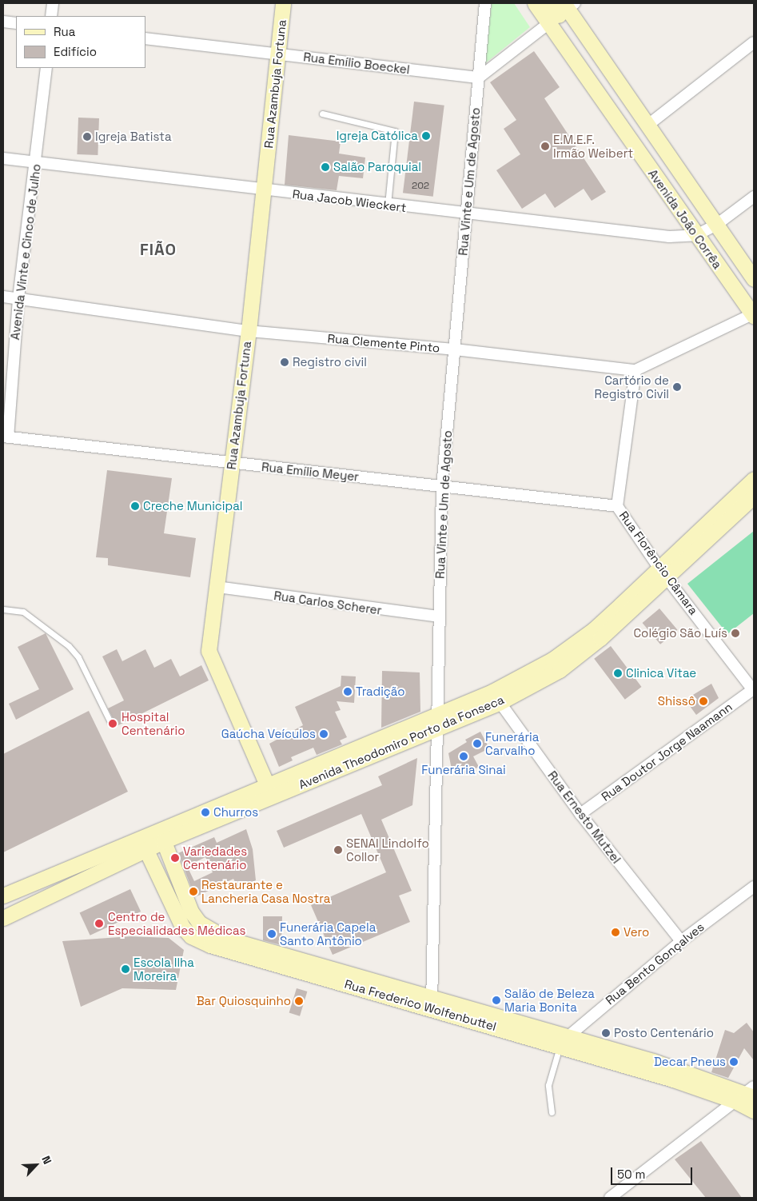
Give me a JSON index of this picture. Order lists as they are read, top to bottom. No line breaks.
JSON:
{"streets":{"main road":["Rua Azambuja Fortuna","Avenida João Corrêa","Avenida Theodomiro Porto da Fonseca","Rua Frederico Wolfenbuttel"],"street":["Rua Emílio Boeckel","Rua Vinte e Um de Agosto","Rua Jacob Wieckert","Avenida Vinte e Cinco de Julho","Rua Clemente Pinto","Rua Emílio Meyer","Rua Florêncio Câmara","Rua Carlos Scherer","Rua Doutor Jorge Naamann","Rua Ernesto Mutzel","Rua Bento Gonçalves"]},"crossings":[["Rua Emílio Boeckel","Rua Azambuja Fortuna"],["Rua Emílio Boeckel","Rua Vinte e Um de Agosto"],["Rua Azambuja Fortuna","Rua Jacob Wieckert"],["Rua Azambuja Fortuna","Rua Clemente Pinto"],["Rua Azambuja Fortuna","Rua Emílio Meyer"],["Rua Azambuja Fortuna","Rua Carlos Scherer"],["Rua Azambuja Fortuna","Avenida Theodomiro Porto da Fonseca"],["Rua Vinte e Um de Agosto","Rua Jacob Wieckert"],["Rua Vinte e Um de Agosto","Rua Clemente Pinto"],["Rua Vinte e Um de Agosto","Rua Emílio Meyer"],["Rua Vinte e Um de Agosto","Rua Carlos Scherer"],["Rua Vinte e Um de Agosto","Avenida Theodomiro Porto da Fonseca"],["Rua Vinte e Um de Agosto","Rua Frederico Wolfenbuttel"],["Rua Jacob Wieckert","Avenida João Corrêa"],["Rua Jacob Wieckert","Avenida Vinte e Cinco de Julho"],["Avenida Vinte e Cinco de Julho","Rua Clemente Pinto"],["Avenida Vinte e Cinco de Julho","Rua Emílio Meyer"],["Rua Clemente Pinto","Rua Florêncio Câmara"],["Rua Emílio Meyer","Rua Florêncio Câmara"],["Rua Florêncio Câmara","Avenida Theodomiro Porto da Fonseca"],["Rua Florêncio Câmara","Rua Doutor Jorge Naamann"],["Avenida Theodomiro Porto da Fonseca","Rua Ernesto Mutzel"],["Avenida Theodomiro Porto da Fonseca","Rua Frederico Wolfenbuttel"],["Rua Doutor Jorge Naamann","Rua Ernesto Mutzel"],["Rua Ernesto Mutzel","Rua Bento Gonçalves"],["Rua Bento Gonçalves","Rua Frederico Wolfenbuttel"]],"districts":["FIÃO"],"places":["Igreja Católica","Igreja Batista","E.M.E.F. Irmão Weibert","Salão Paroquial","Registro civil","Cartório de Registro Civil","Creche Municipal","Colégio São Luís","Clinica Vitae","Tradição","Shissô","Hospital Centenário","Gaúcha Veículos","Funerária Carvalho","Funerária Sinai","Churros","SENAI Lindolfo Collor","Variedades Centenário","Restaurante e Lancheria Casa Nostra","Centro de Especialidades Médicas","Vero","Funerária Capela Santo Antônio","Escola Ilha Moreira","Salão de Beleza Maria Bonita","Bar Quiosquinho","Posto Centenário","Decar Pneus"],"house_numbers":["202"],"legend":["Rua","Edifício"],"scale_bar":"50 m","north":"top right"}
